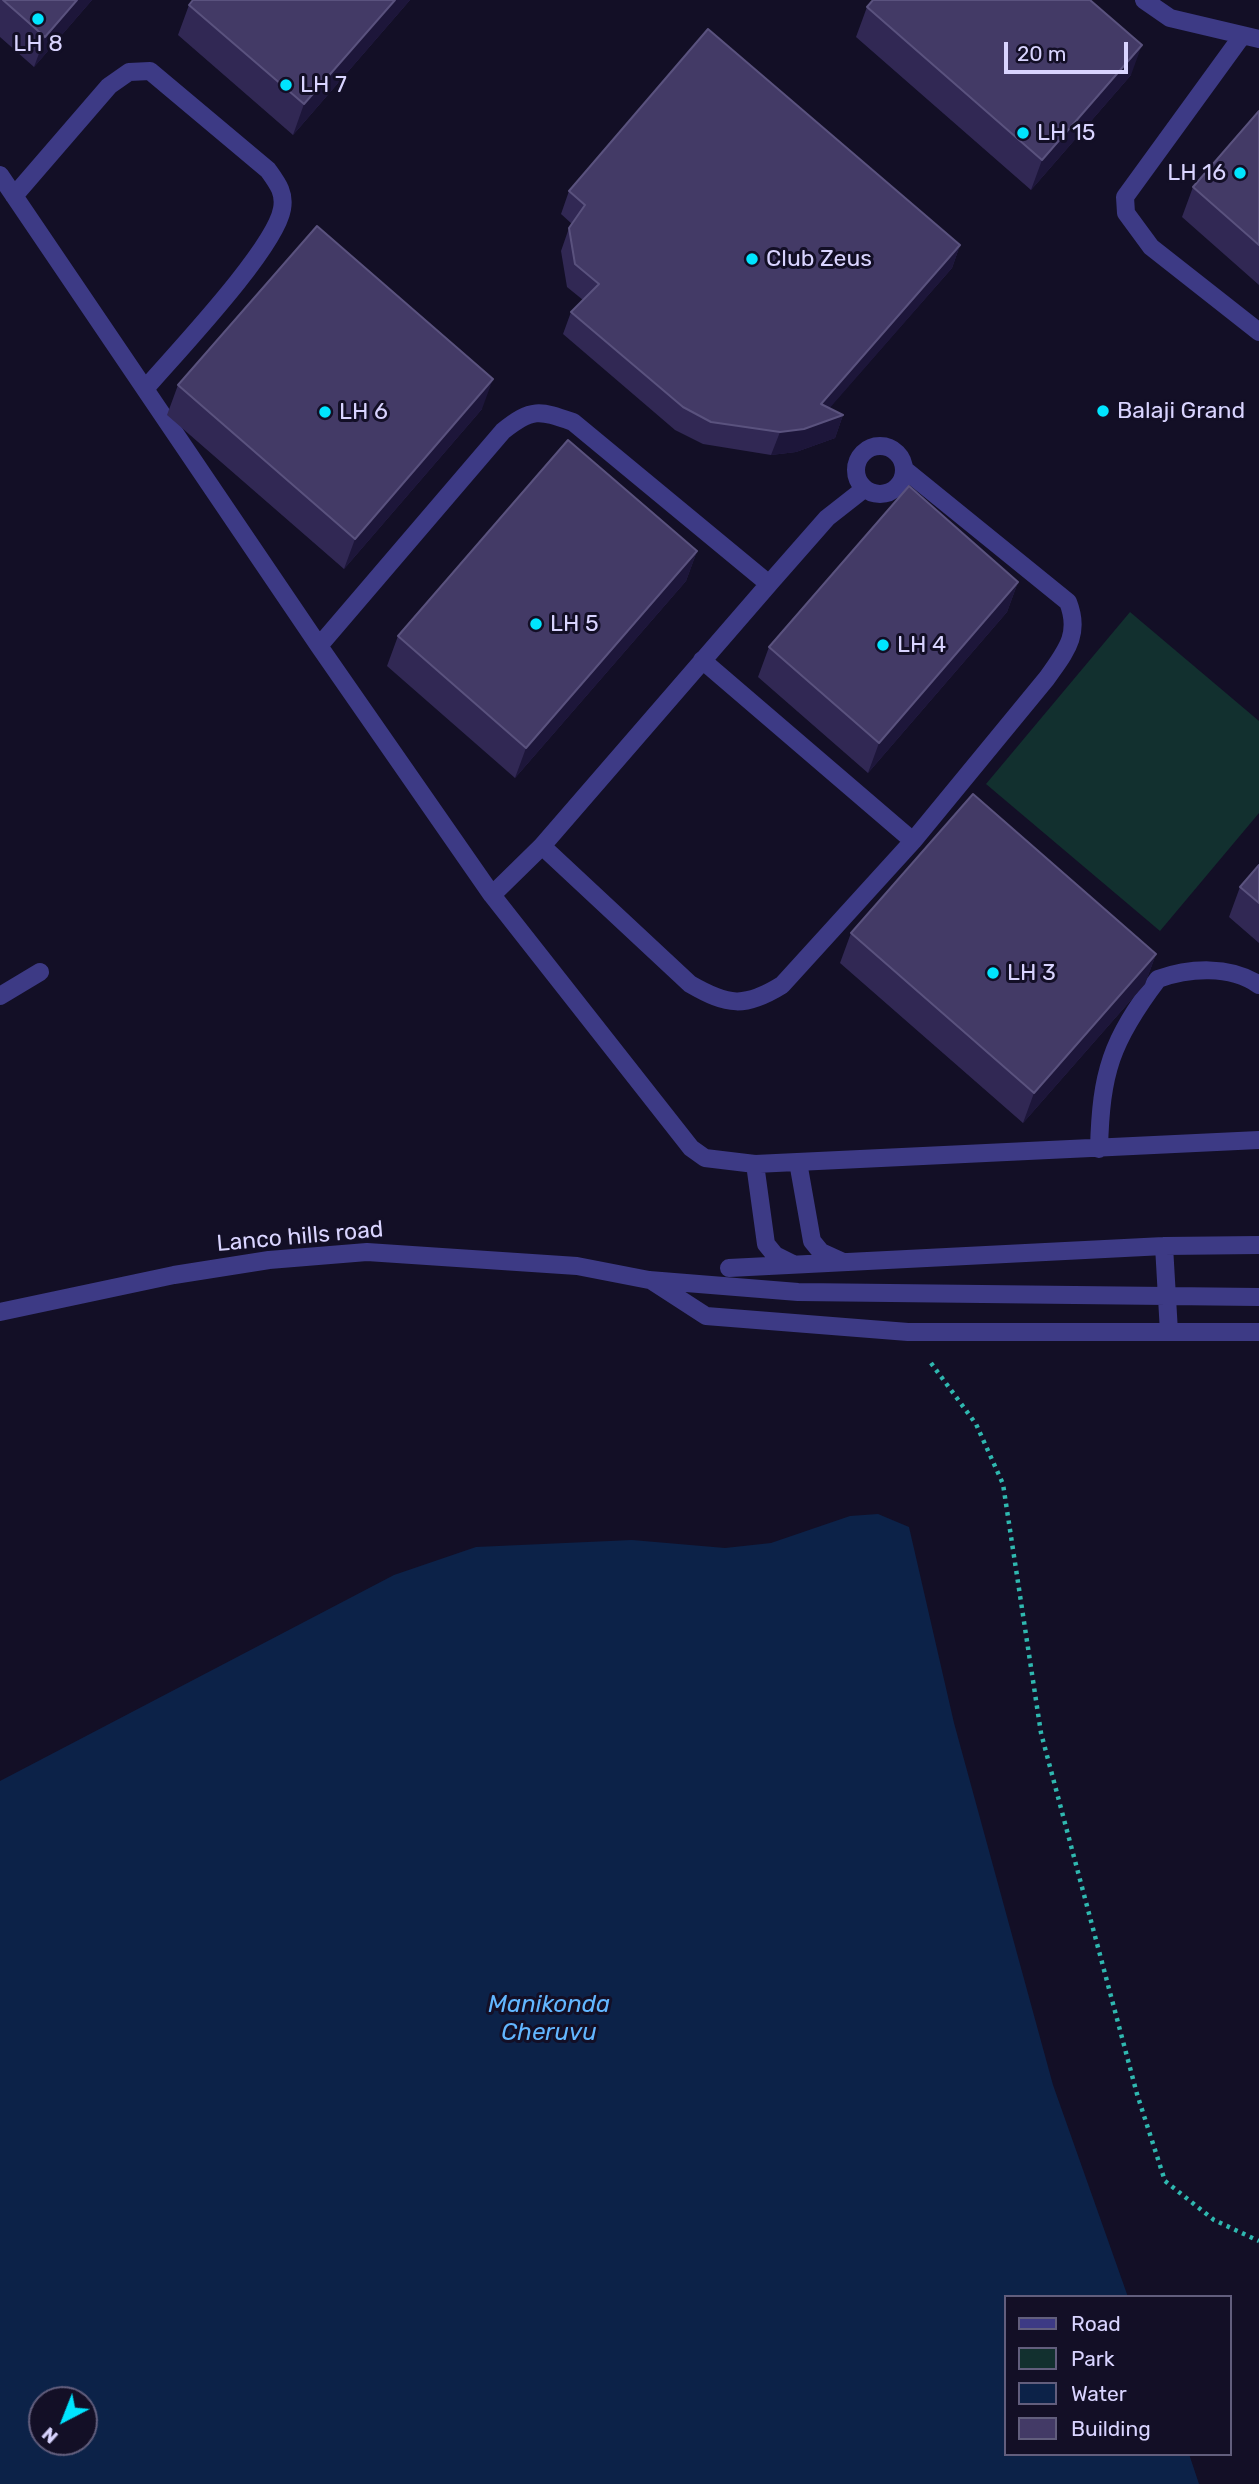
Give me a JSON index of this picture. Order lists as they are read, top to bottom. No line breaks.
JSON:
{"streets":{"street":["Lanco hills road"]},"water":["Manikonda Cheruvu"],"places":["LH 8","LH 7","LH 15","LH 16","Club Zeus","Balaji Grand","LH 6","LH 5","LH 4","LH 3"],"legend":["Road","Park","Water","Building"],"scale_bar":"20 m","north":"bottom left"}
